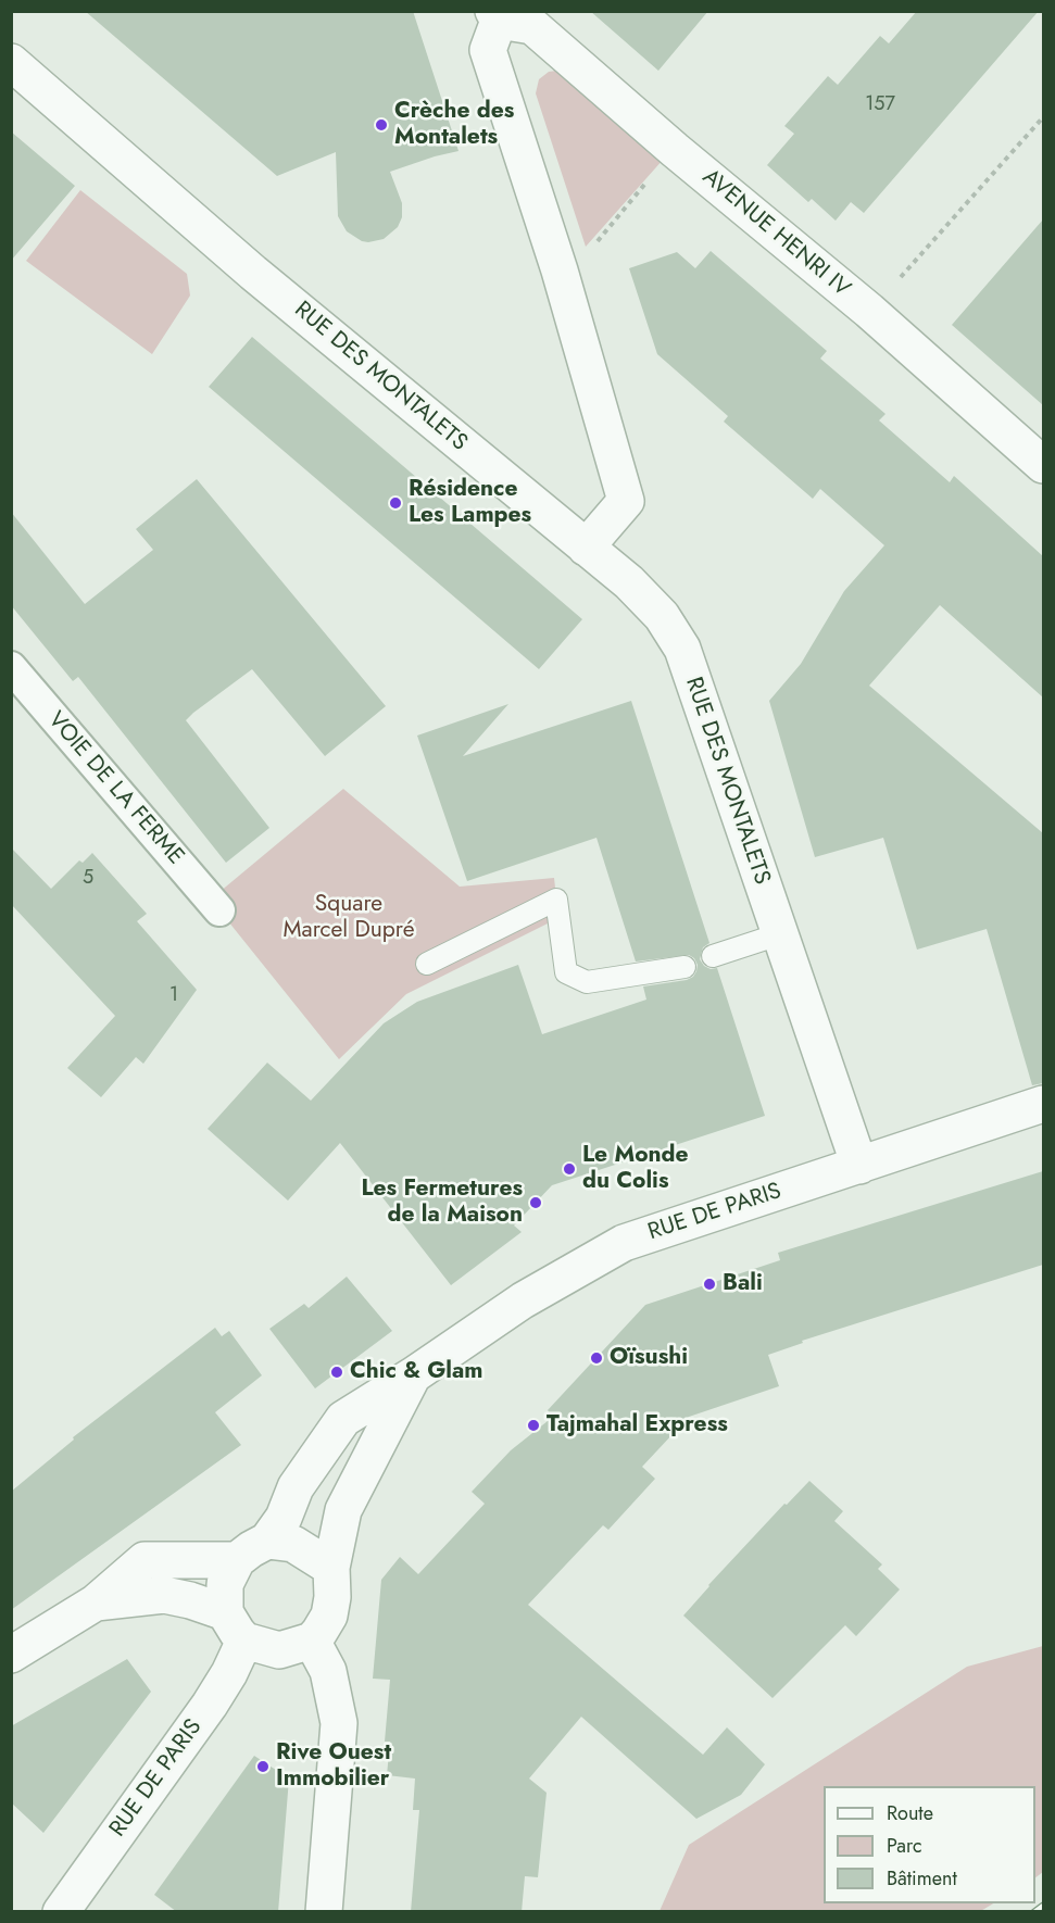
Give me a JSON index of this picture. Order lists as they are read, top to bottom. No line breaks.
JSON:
{"streets":{"street":["AVENUE HENRI IV","RUE DES MONTALETS","VOIE DE LA FERME","RUE DE PARIS"]},"crossings":[["AVENUE HENRI IV","RUE DES MONTALETS"],["RUE DES MONTALETS","RUE DE PARIS"]],"parks":["Square Marcel Dupré"],"places":["Crèche des Montalets","Résidence Les Lampes","Le Monde du Colis","Les Fermetures de la Maison","Bali","Oïsushi","Chic & Glam","Tajmahal Express","Rive Ouest Immobilier"],"house_numbers":["157","5","1"],"legend":["Route","Parc","Bâtiment"]}
